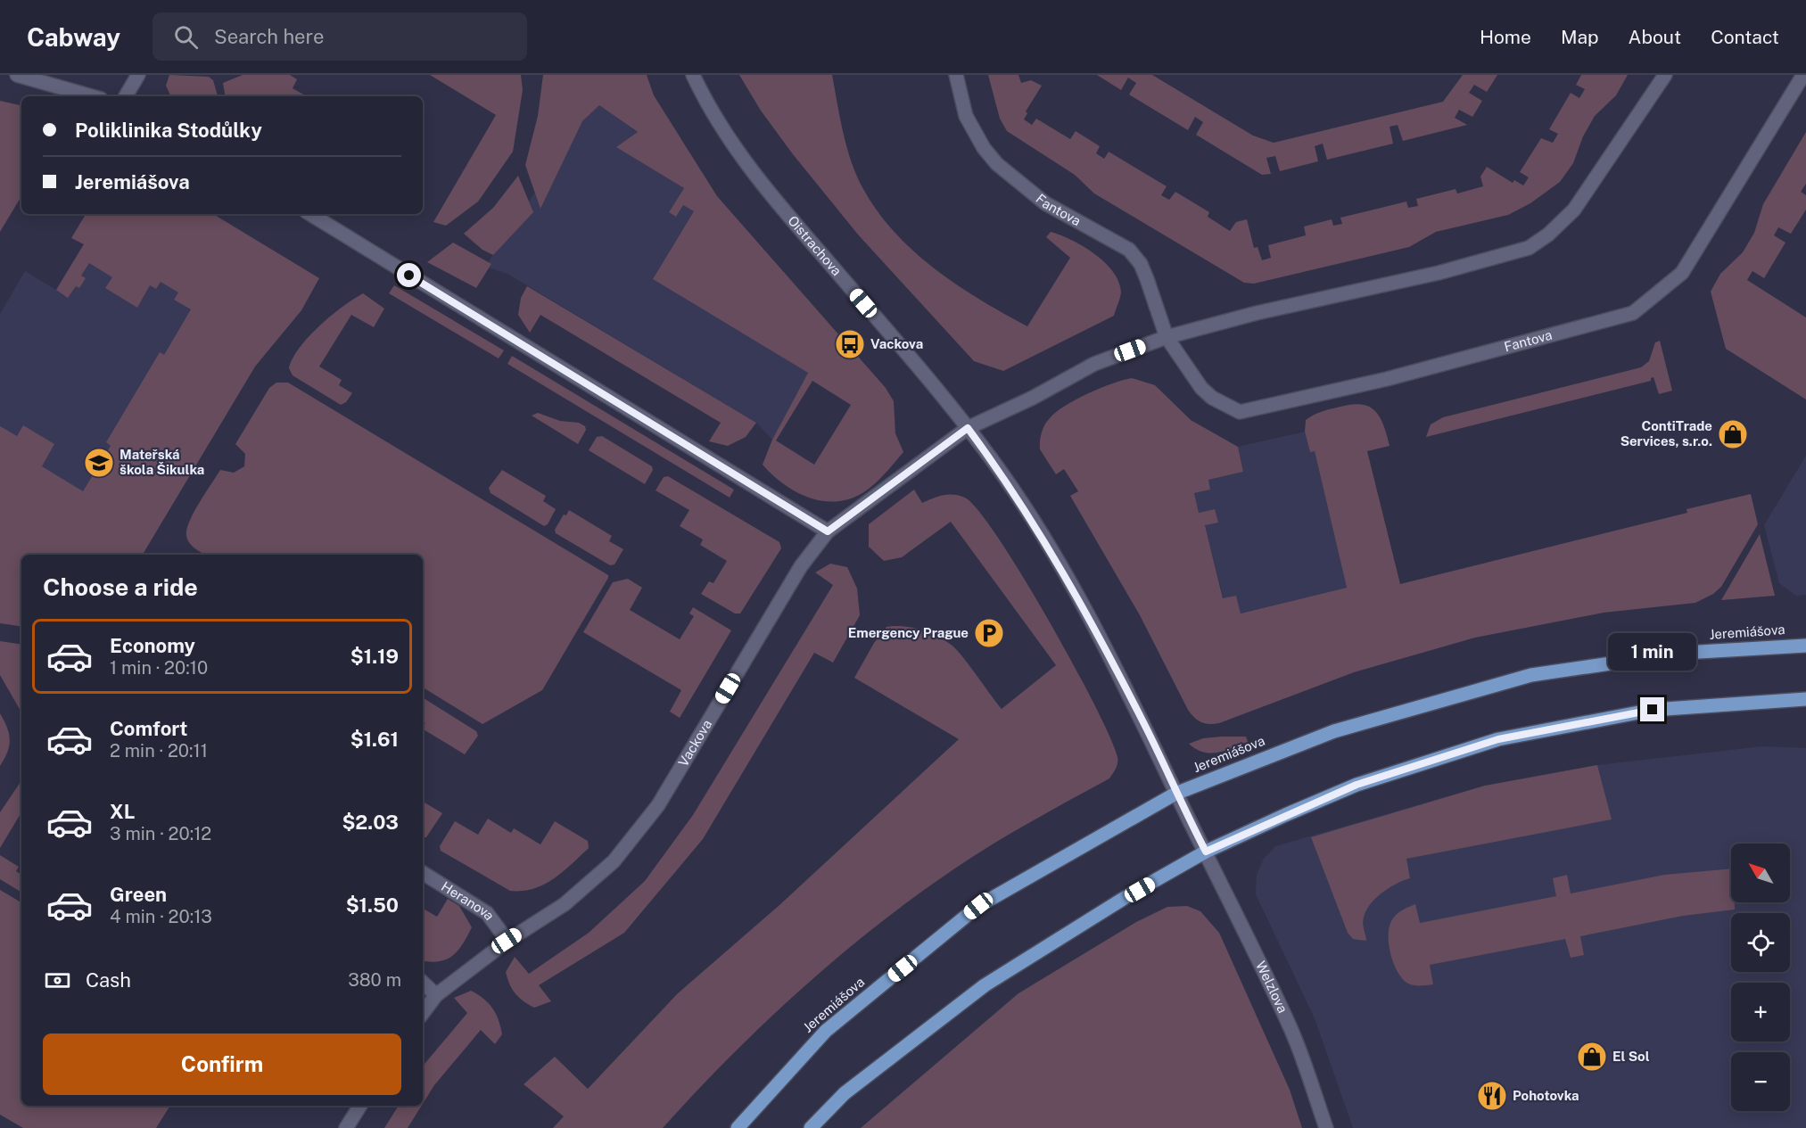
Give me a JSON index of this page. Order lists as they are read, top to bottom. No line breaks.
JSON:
{"streets":{"main road":["Jeremiášova"],"street":["Fantova","Oistrachova","Vackova","Heranova","Welzlova"]},"crossings":[["Oistrachova","Jeremiášova"],["Oistrachova","Vackova"],["Oistrachova","Welzlova"],["Jeremiášova","Welzlova"],["Vackova","Heranova"]],"places":{"bus stop":["Vackova"],"shop":["ContiTrade Services, s.r.o.","El Sol"],"school or university":["Mateřská škola Šikulka"],"parking":["Emergency Prague"],"restaurant":["Pohotovka"]},"north":"top left","page":{"header":"Cabway","search":"Search here","nav":["Home","Map","About","Contact"],"banner":["Poliklinika Stodůlky","Jeremiášova"],"heading":"Choose a ride","list":[{"name":"Economy","note":"1 min · 20:10","value":"$1.19"},{"name":"Comfort","note":"2 min · 20:11","value":"$1.61"},{"name":"XL","note":"3 min · 20:12","value":"$2.03"},{"name":"Green","note":"4 min · 20:13","value":"$1.50"}],"bubble":"1 min","map_buttons":["+","−"],"pay":["Cash","380 m"],"buttons":"Confirm"}}
